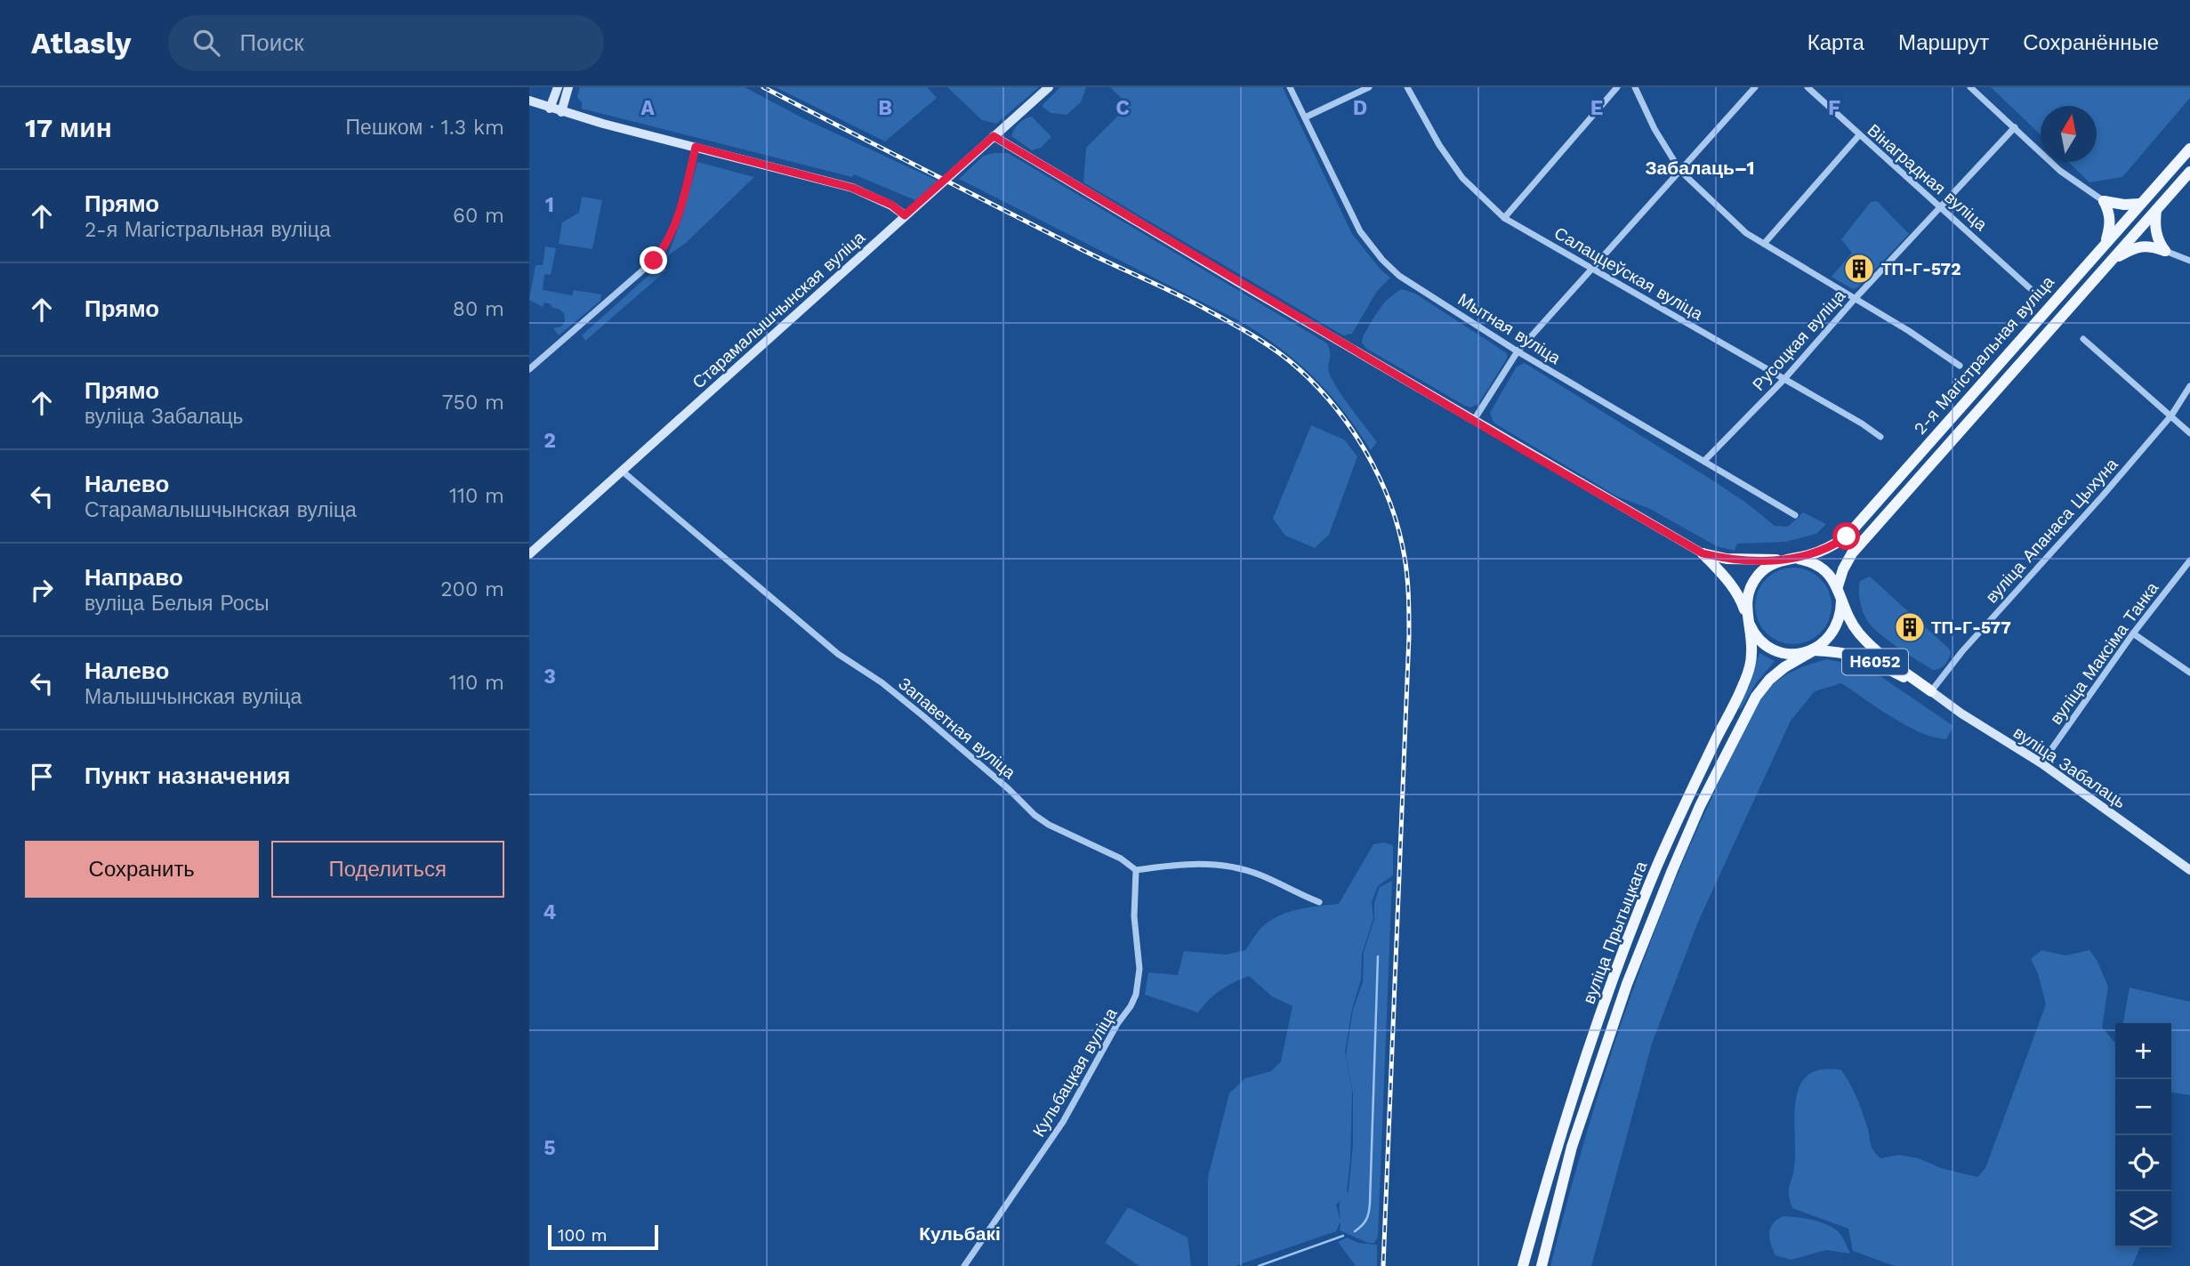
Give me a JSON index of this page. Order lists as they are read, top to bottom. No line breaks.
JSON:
{"streets":{"main road":["2-я Магістральная вуліца","Н6052","вуліца Прытыцкага"],"street":["Вінаградная вуліца","Салаццеўская вуліца","Старамалышчынская вуліца","Мытная вуліца","Русоцкая вуліца","вуліца Апанаса Цыхуна","вуліца Максіма Танка","Запаветная вуліца","вуліца Забалаць","Кульбацкая вуліца"]},"crossings":[["Вінаградная вуліца","Русоцкая вуліца"],["Салаццеўская вуліца","Русоцкая вуліца"],["Старамалышчынская вуліца","Н6052"],["Старамалышчынская вуліца","Запаветная вуліца"],["Мытная вуліца","Русоцкая вуліца"],["2-я Магістральная вуліца","Н6052"],["2-я Магістральная вуліца","вуліца Прытыцкага"],["вуліца Апанаса Цыхуна","Н6052"],["вуліца Апанаса Цыхуна","вуліца Забалаць"],["вуліца Максіма Танка","вуліца Забалаць"],["Н6052","вуліца Забалаць"],["Н6052","вуліца Прытыцкага"],["Запаветная вуліца","Кульбацкая вуліца"]],"districts":["Забалаць–1","Кульбакі"],"places":{"building":["ТП-Г-572","ТП-Г-577"]},"scale_bar":"100 m","north":"top","page":{"header":"Atlasly","search":"Поиск","nav":["Карта","Маршрут","Сохранённые"],"heading":["17 мин","Пешком · 1.3 km"],"list":[["Прямо","2-я Магістральная вуліца","60 m"],["Прямо","80 m"],["Прямо","вуліца Забалаць","750 m"],["Налево","Старамалышчынская вуліца","110 m"],["Направо","вуліца Белыя Росы","200 m"],["Налево","Малышчынская вуліца","110 m"],"Пункт назначения"],"buttons":["Сохранить","Поделиться"],"map_buttons":["+","−"],"scale":"100 m"},"grid":{"columns":["A","B","C","D","E","F"],"rows":["1","2","3","4","5"]}}
